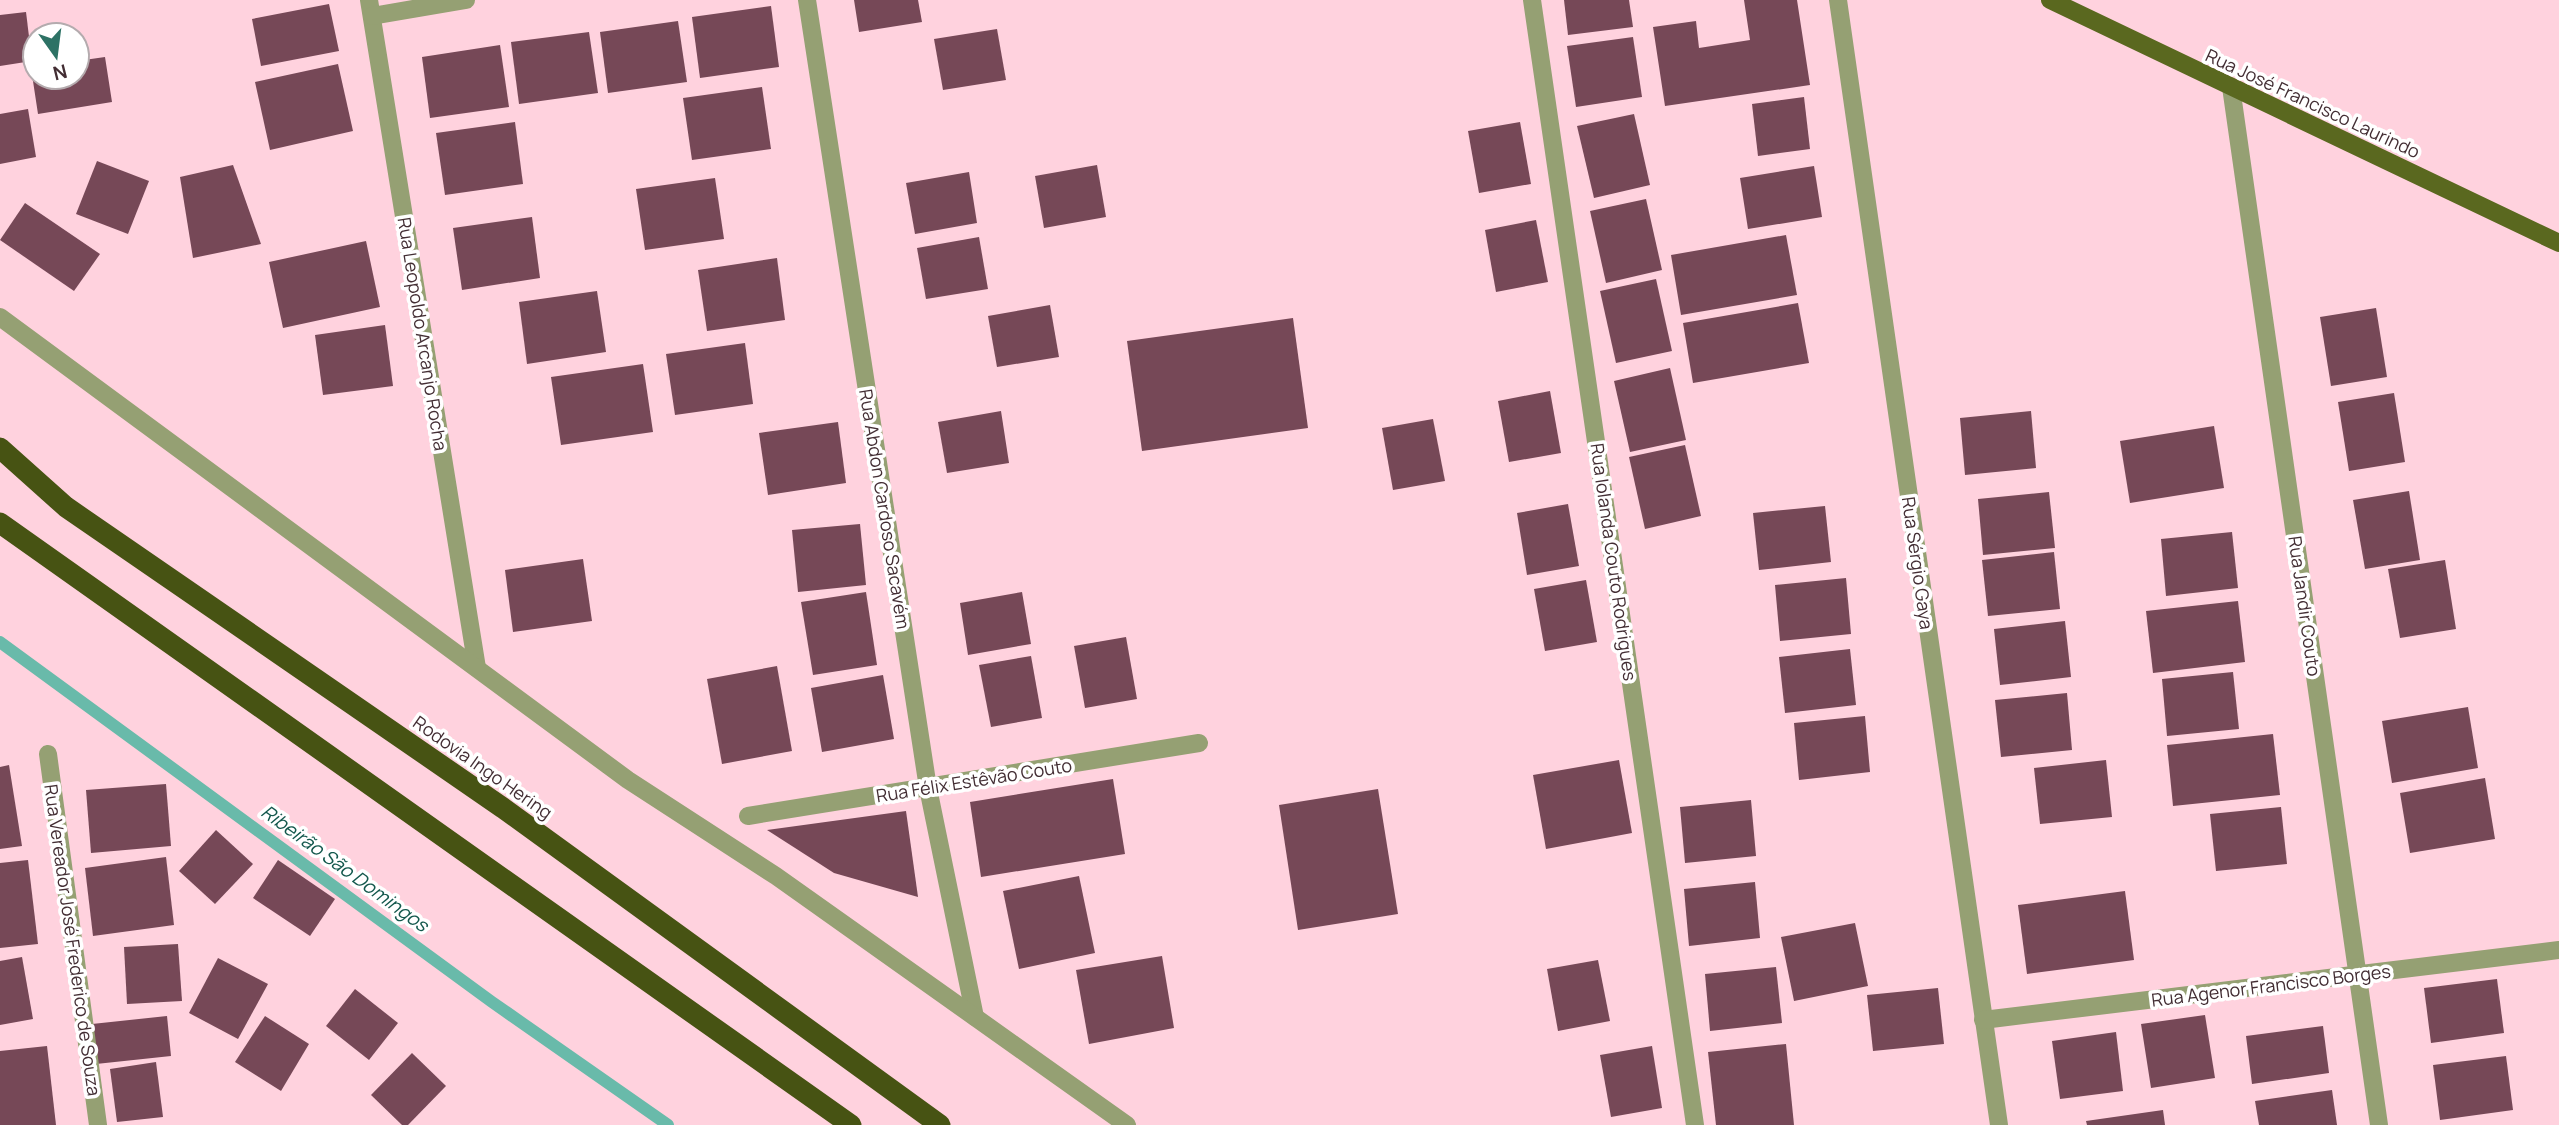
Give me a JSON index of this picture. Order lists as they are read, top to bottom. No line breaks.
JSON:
{"streets":{"highway":["Rodovia Ingo Hering"],"main road":["Rua José Francisco Laurindo"],"street":["Rua Leopoldo Arcanjo Rocha","Rua Abdon Cardoso Sacavém","Rua Iolanda Couto Rodrigues","Rua Sérgio Gaya","Rua Jandir Couto","Rua Félix Estêvão Couto","Rua Vereador José Frederico de Souza","Rua Agenor Francisco Borges"]},"crossings":[["Rua José Francisco Laurindo","Rua Jandir Couto"],["Rua Abdon Cardoso Sacavém","Rua Félix Estêvão Couto"],["Rua Sérgio Gaya","Rua Agenor Francisco Borges"],["Rua Jandir Couto","Rua Agenor Francisco Borges"]],"water":["Ribeirão São Domingos"],"north":"bottom"}
